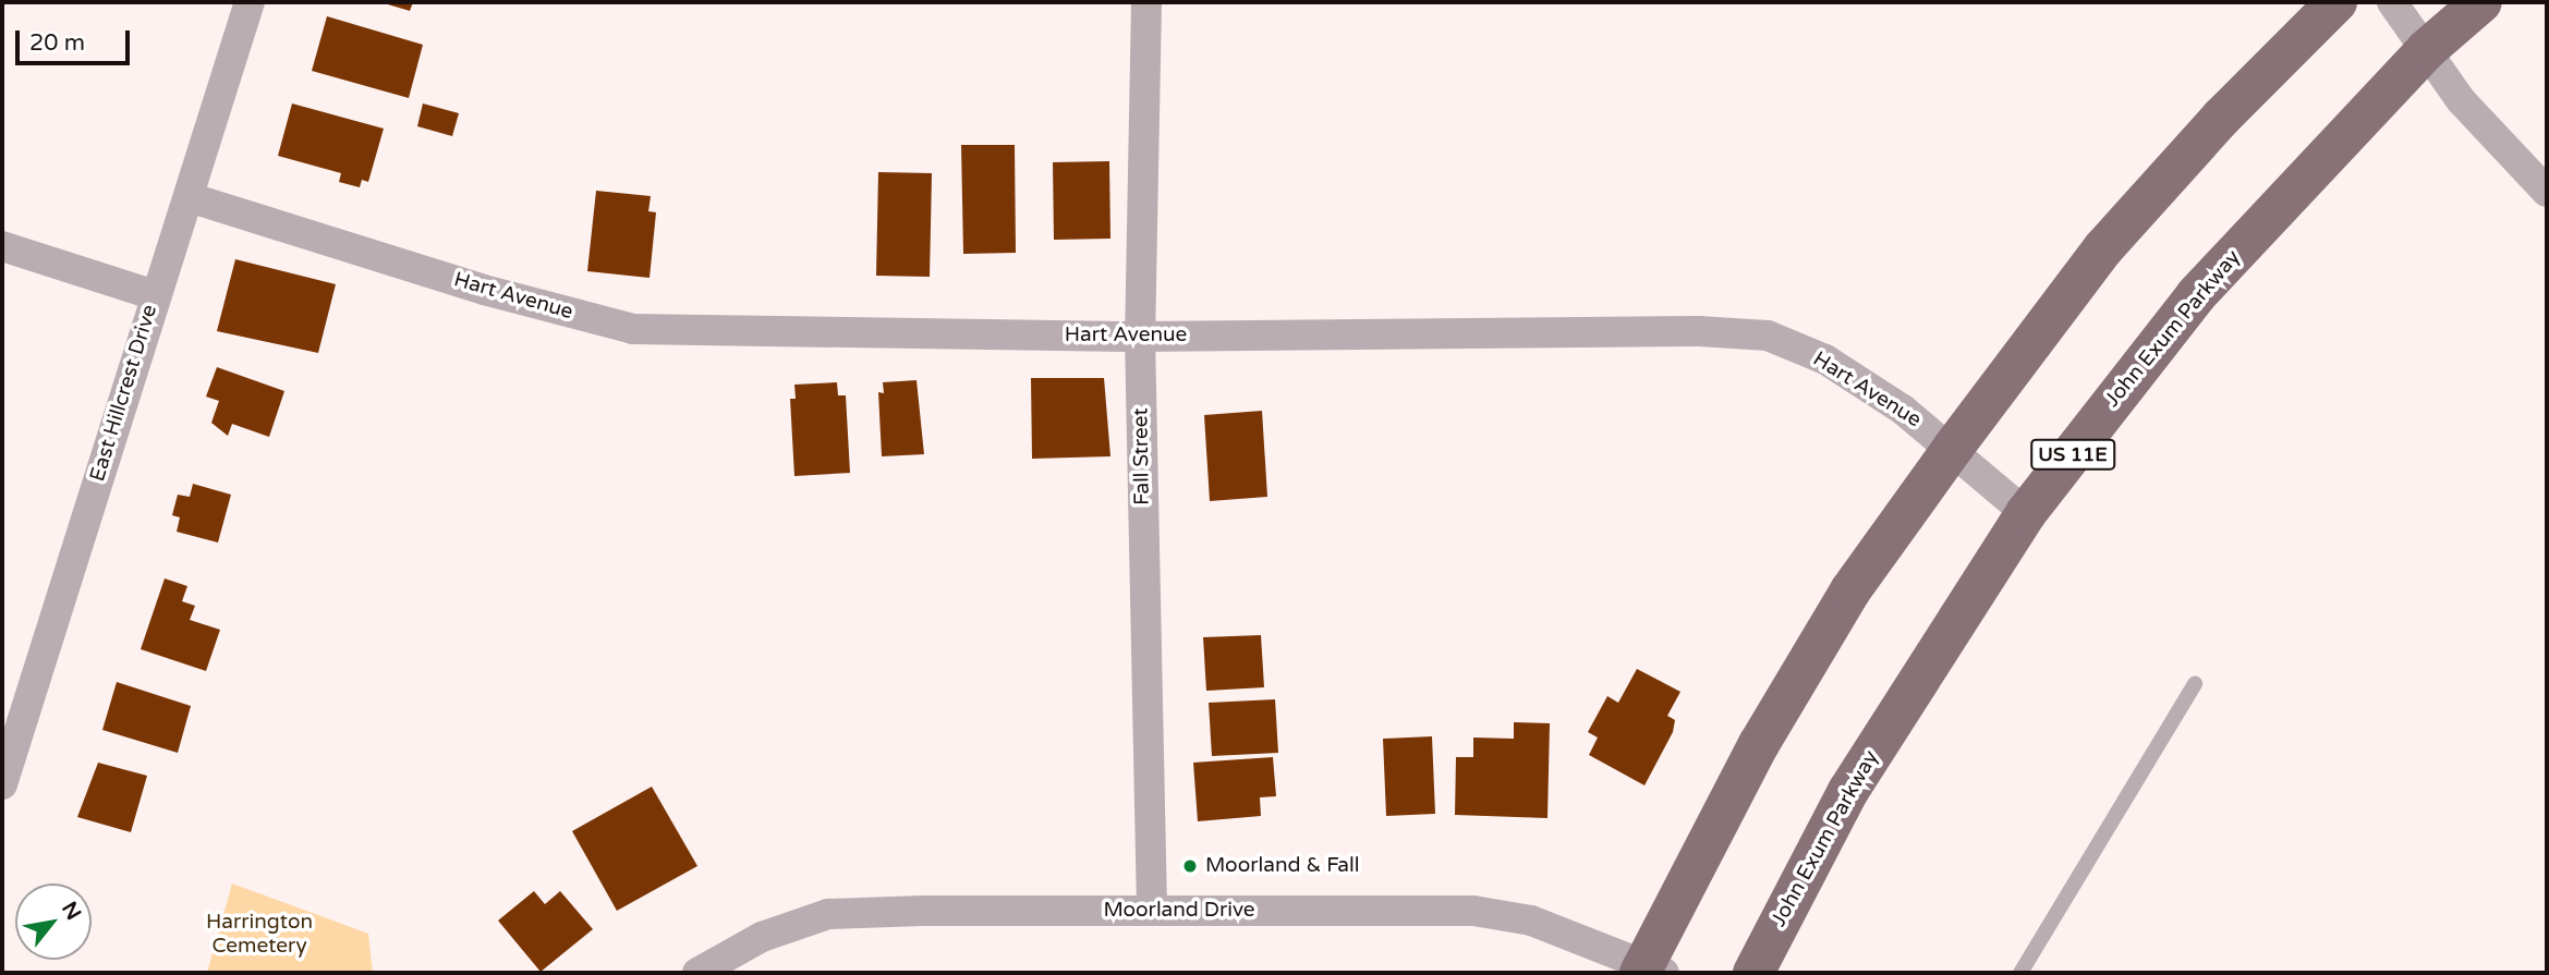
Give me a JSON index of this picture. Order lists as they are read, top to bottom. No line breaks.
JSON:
{"streets":{"main road":["John Exum Parkway","US 11E"],"street":["Hart Avenue","East Hillcrest Drive","Fall Street","Moorland Drive"]},"crossings":[["Hart Avenue","John Exum Parkway"],["Hart Avenue","East Hillcrest Drive"],["Hart Avenue","Fall Street"],["Fall Street","Moorland Drive"]],"parks":["Harrington Cemetery"],"places":["Moorland & Fall"],"scale_bar":"20 m","north":"top right"}
